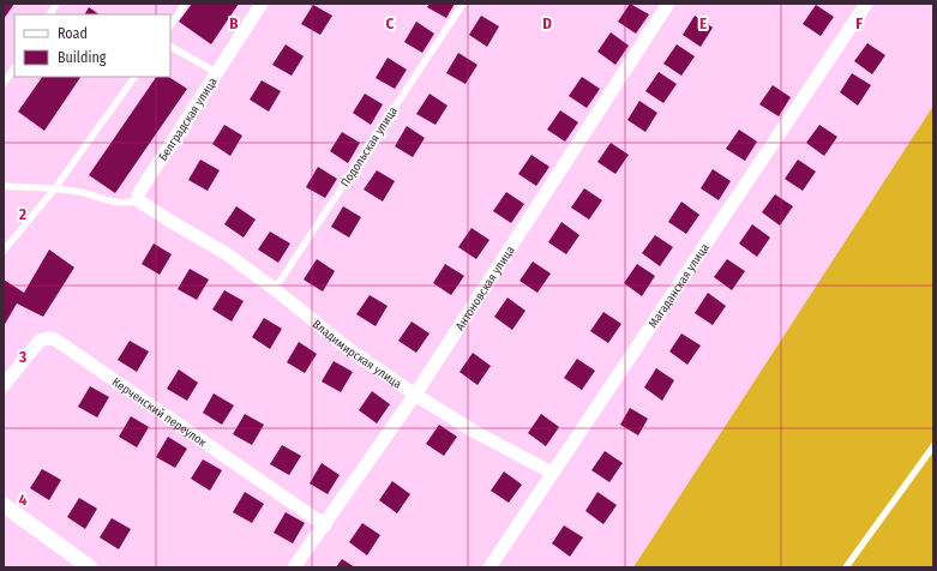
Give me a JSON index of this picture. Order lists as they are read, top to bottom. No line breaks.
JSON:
{"streets":{"street":["Белградская улица","Магаданская улица","Антоновская улица","Владимирская улица","Керченский переулок"],"lane":["Подольская улица"]},"crossings":[["Белградская улица","Владимирская улица"],["Подольская улица","Владимирская улица"],["Магаданская улица","Владимирская улица"],["Антоновская улица","Владимирская улица"],["Антоновская улица","Керченский переулок"]],"legend":["Road","Building"],"grid":{"columns":["B","C","D","E","F"],"rows":["2","3","4"]}}
